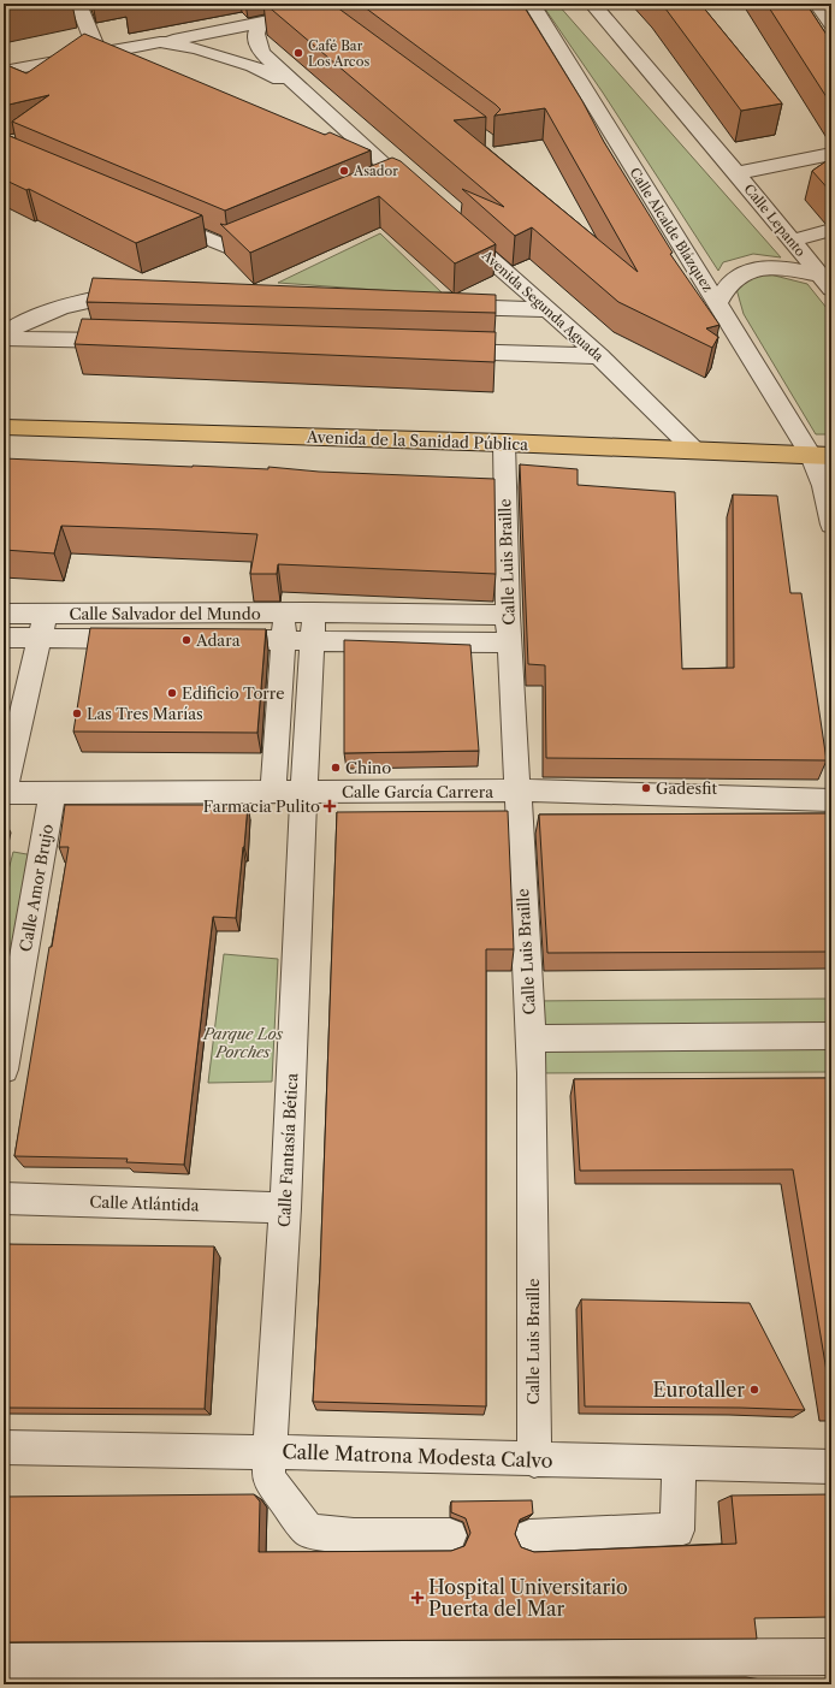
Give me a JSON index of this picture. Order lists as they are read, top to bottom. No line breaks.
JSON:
{"streets":{"main road":["Avenida de la Sanidad Pública"],"street":["Calle Lepanto","Calle Alcalde Blázquez","Avenida Segunda Aguada","Calle Luis Braille","Calle Salvador del Mundo","Calle García Carrera","Calle Amor Brujo","Calle Fantasía Bética","Calle Atlántida","Calle Matrona Modesta Calvo"]},"crossings":[["Calle Alcalde Blázquez","Avenida de la Sanidad Pública"],["Avenida Segunda Aguada","Avenida de la Sanidad Pública"],["Avenida de la Sanidad Pública","Calle Luis Braille"],["Calle Luis Braille","Calle Salvador del Mundo"],["Calle Luis Braille","Calle García Carrera"],["Calle Luis Braille","Calle Matrona Modesta Calvo"],["Calle Salvador del Mundo","Calle García Carrera"],["Calle García Carrera","Calle Amor Brujo"],["Calle García Carrera","Calle Fantasía Bética"],["Calle Fantasía Bética","Calle Atlántida"],["Calle Fantasía Bética","Calle Matrona Modesta Calvo"]],"parks":["Parque Los Porches"],"places":{"other":["Café Bar Los Arcos","Asador","Adara","Edificio Torre","Las Tres Marías","Chino","Gadesfit","Eurotaller"],"health":["Farmacia Pulito","Hospital Universitario Puerta del Mar"]}}
